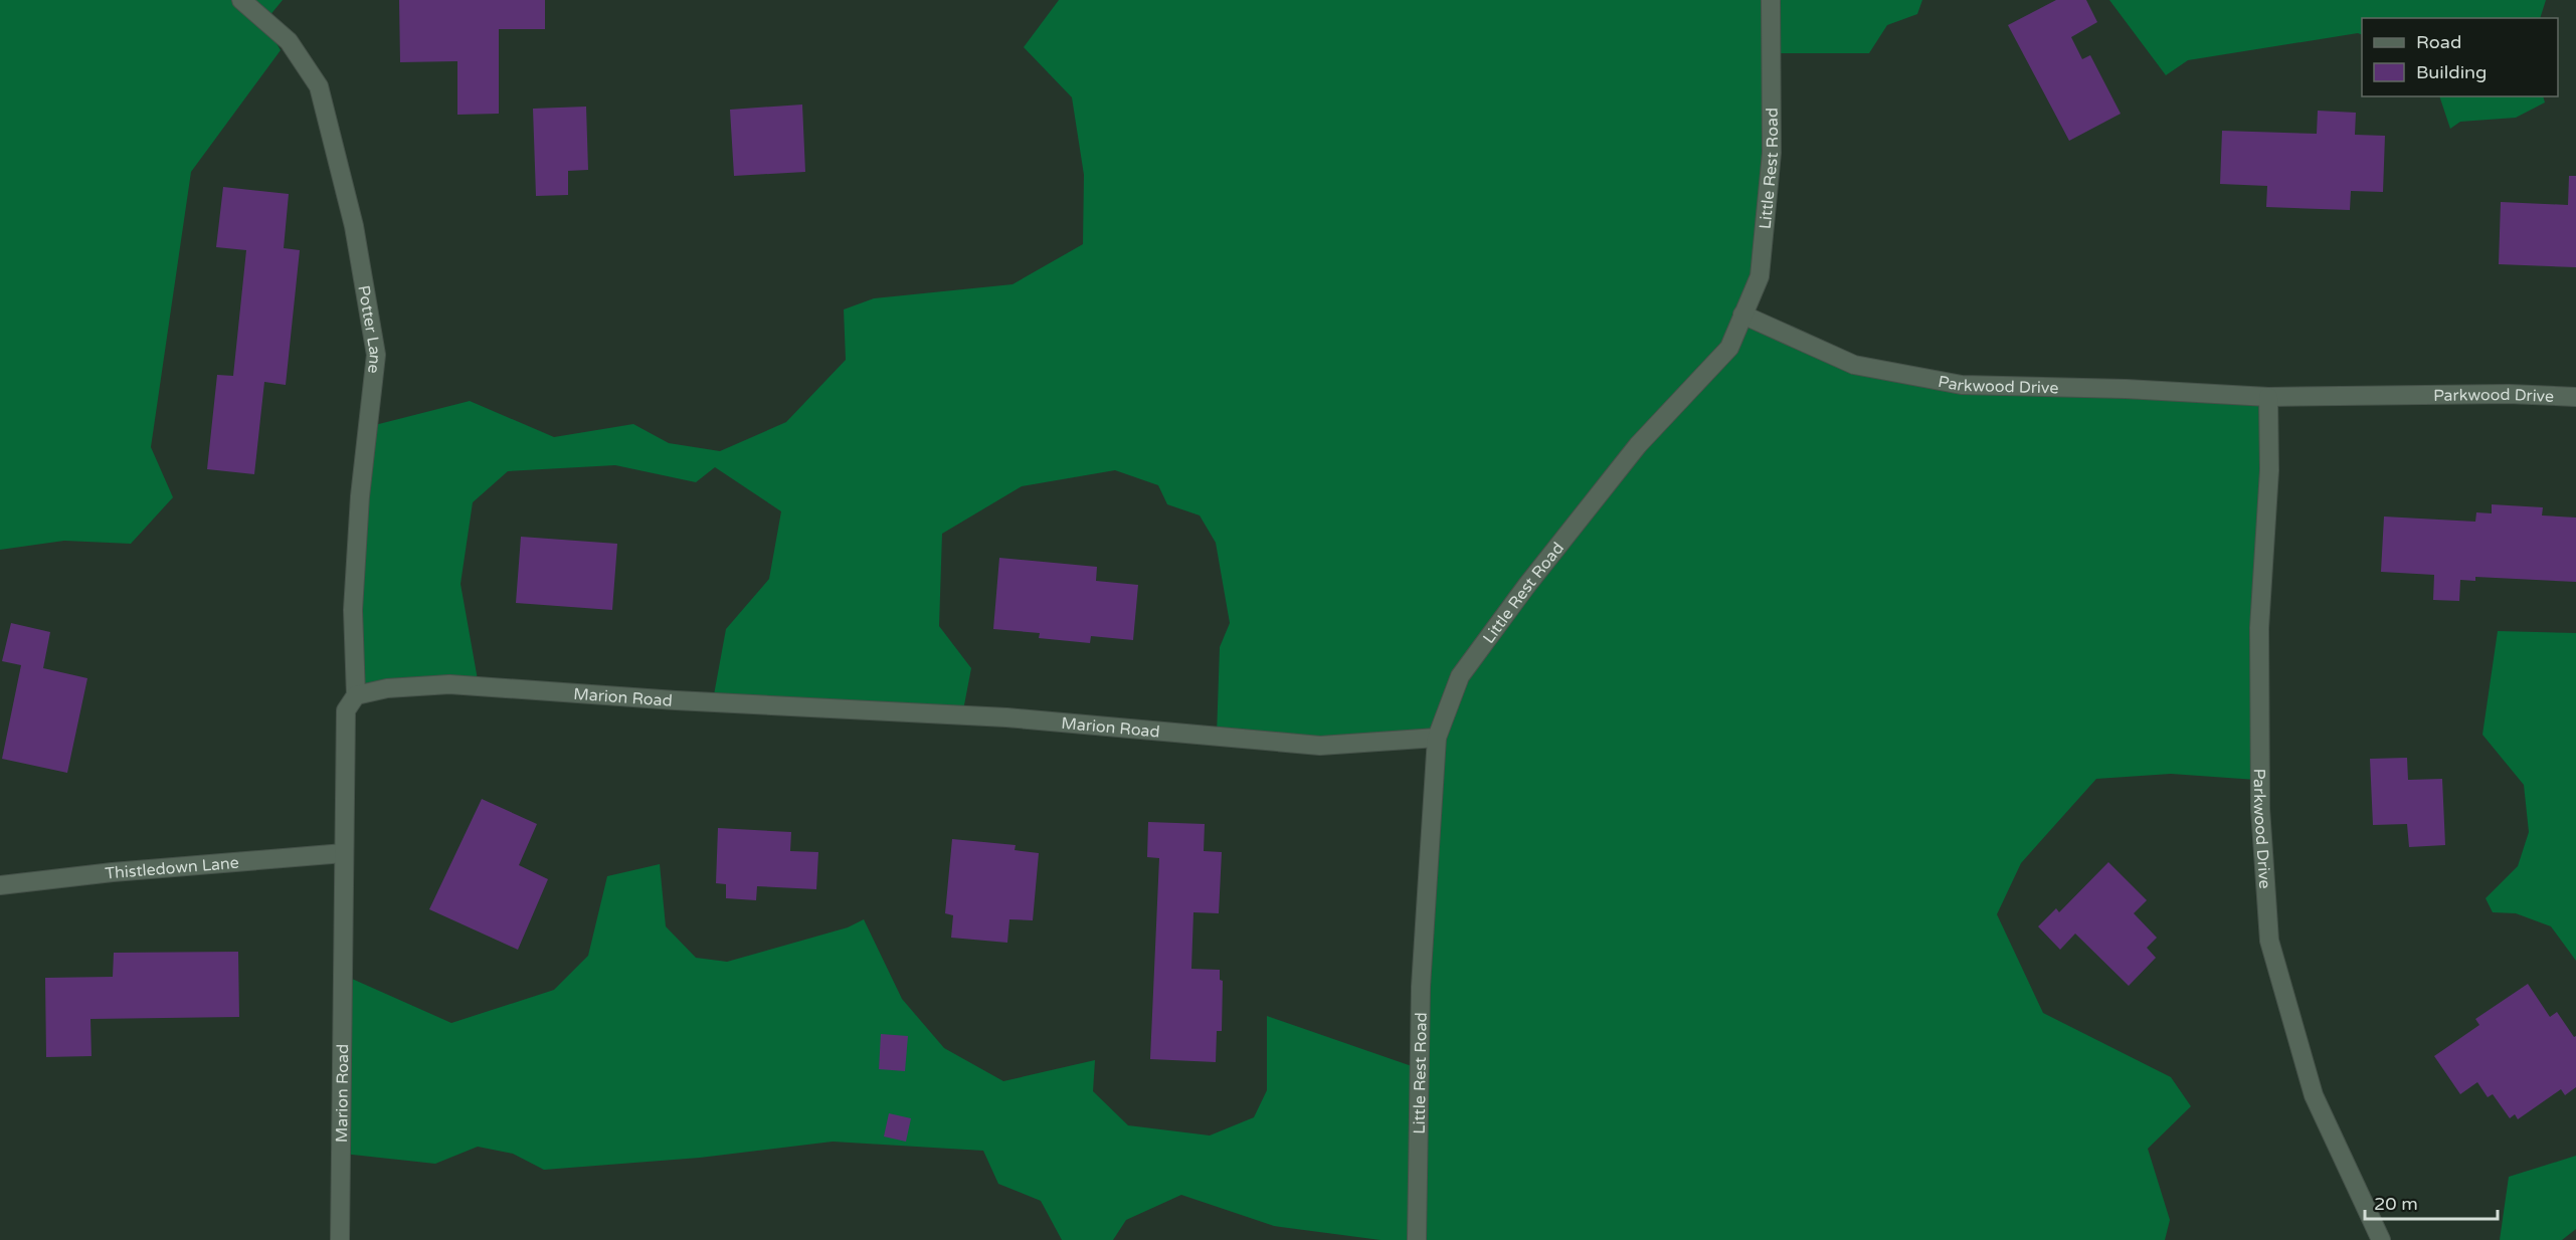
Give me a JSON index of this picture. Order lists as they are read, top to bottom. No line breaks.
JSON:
{"streets":{"street":["Little Rest Road","Potter Lane","Parkwood Drive","Marion Road","Thistledown Lane"]},"crossings":[["Little Rest Road","Parkwood Drive"],["Little Rest Road","Marion Road"],["Potter Lane","Marion Road"],["Marion Road","Thistledown Lane"]],"legend":["Road","Building"],"scale_bar":"20 m"}
